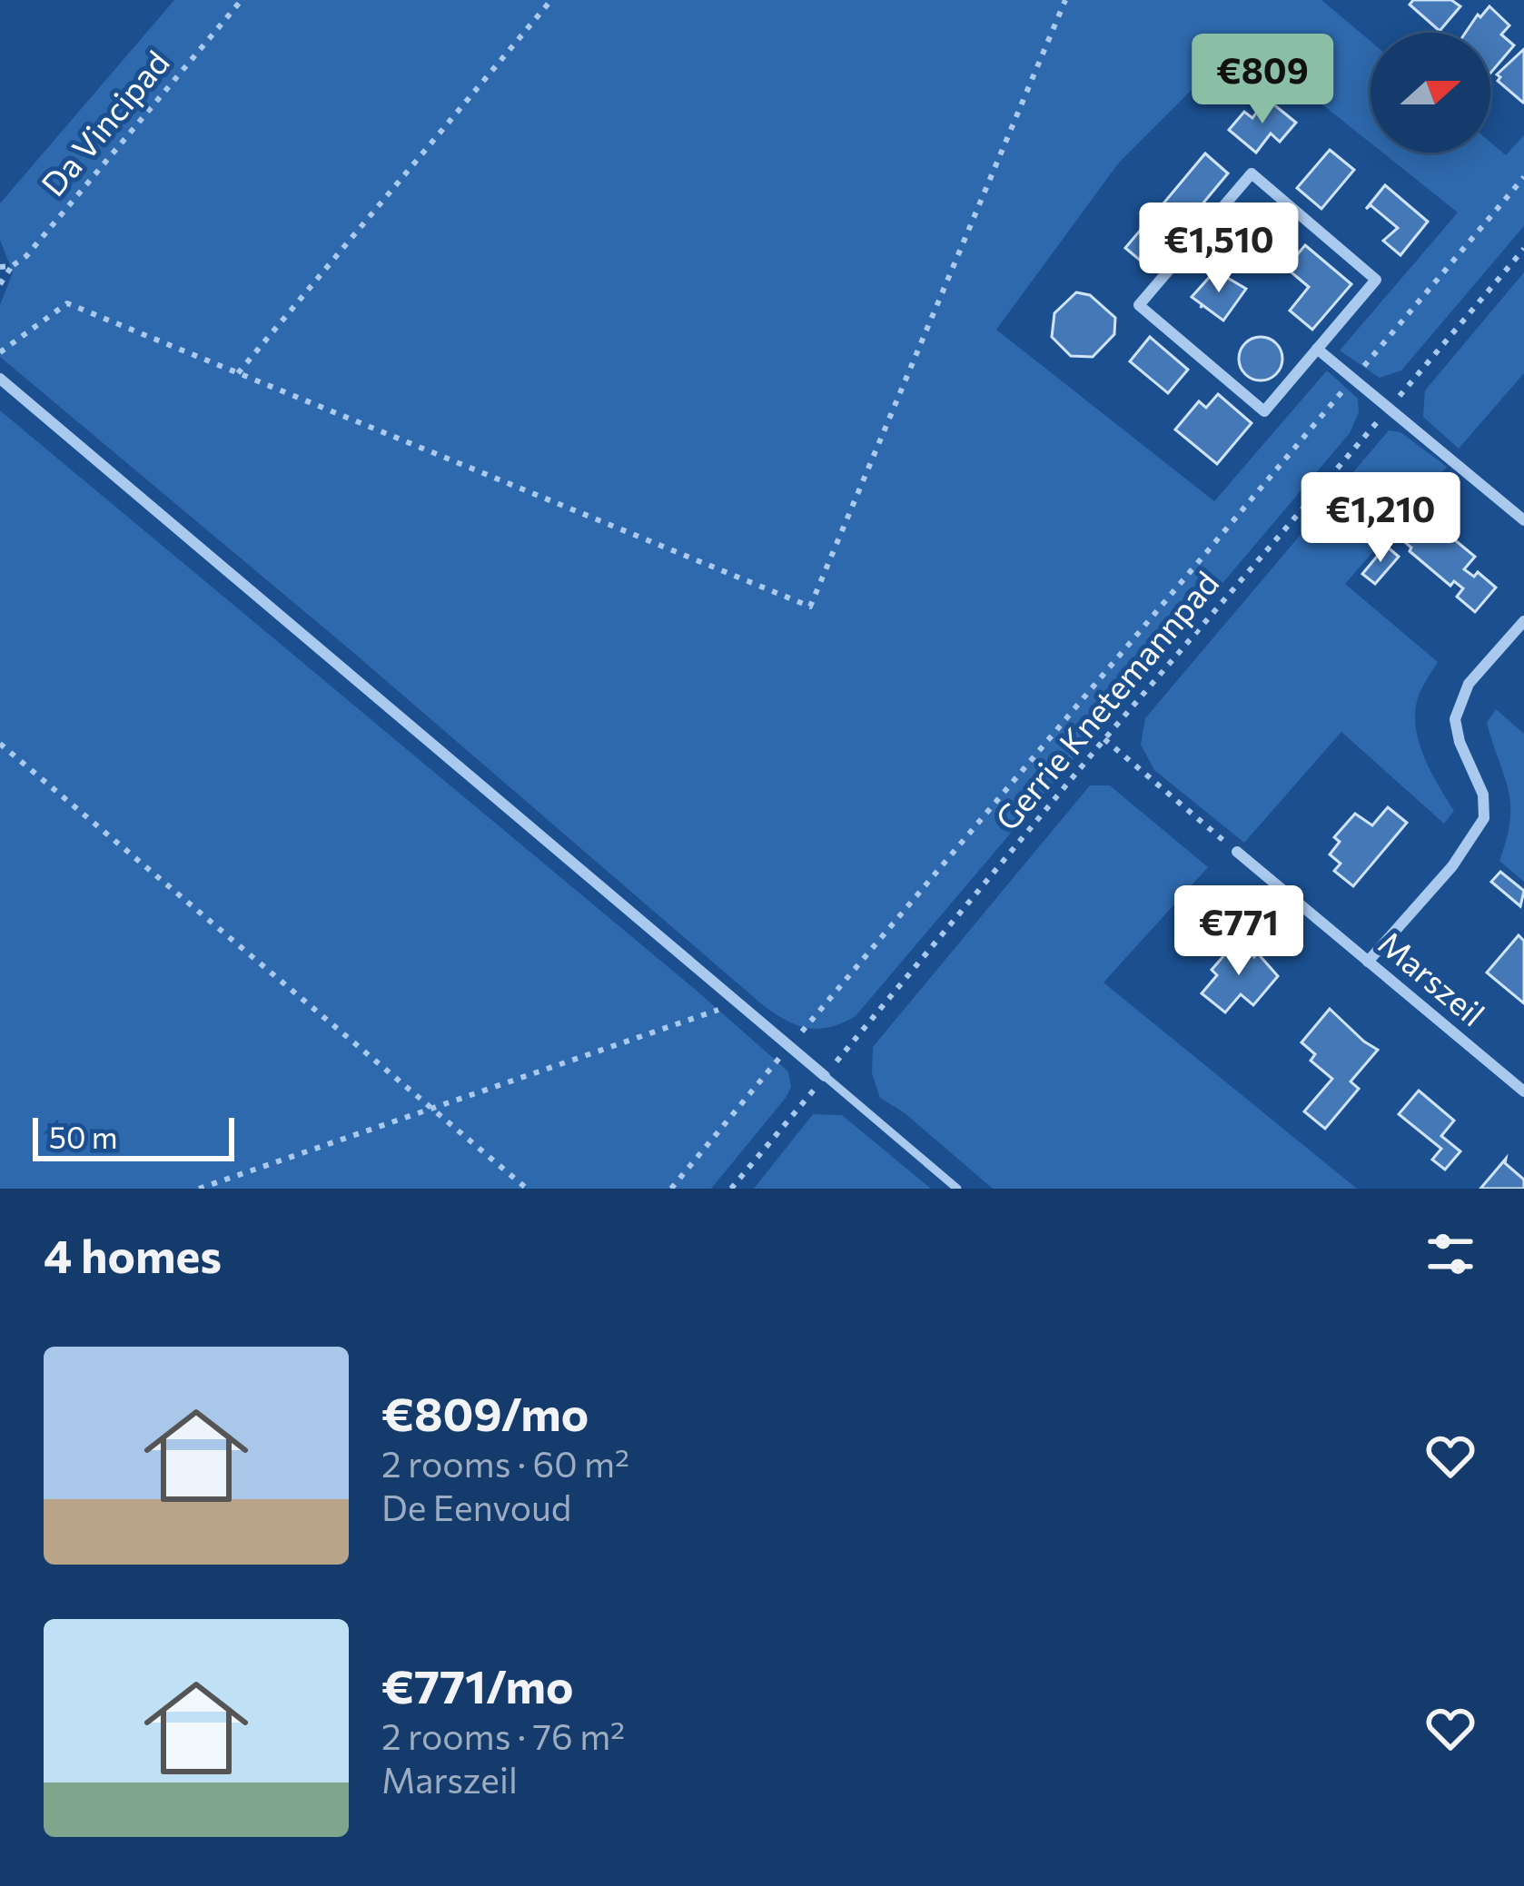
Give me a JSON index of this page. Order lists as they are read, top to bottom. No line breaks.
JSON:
{"streets":{"street":["Marszeil"],"path":["Da Vincipad","Gerrie Knetemannpad"]},"scale_bar":"50 m","north":"right","page":{"price":["€809","€1,510","€1,210","€771"],"scale":"50 m","heading":"4 homes","list":[{"name":"€809/mo","note":"2 rooms · 60 m² · De Eenvoud"},{"name":"€771/mo","note":"2 rooms · 76 m² · Marszeil"}]}}
